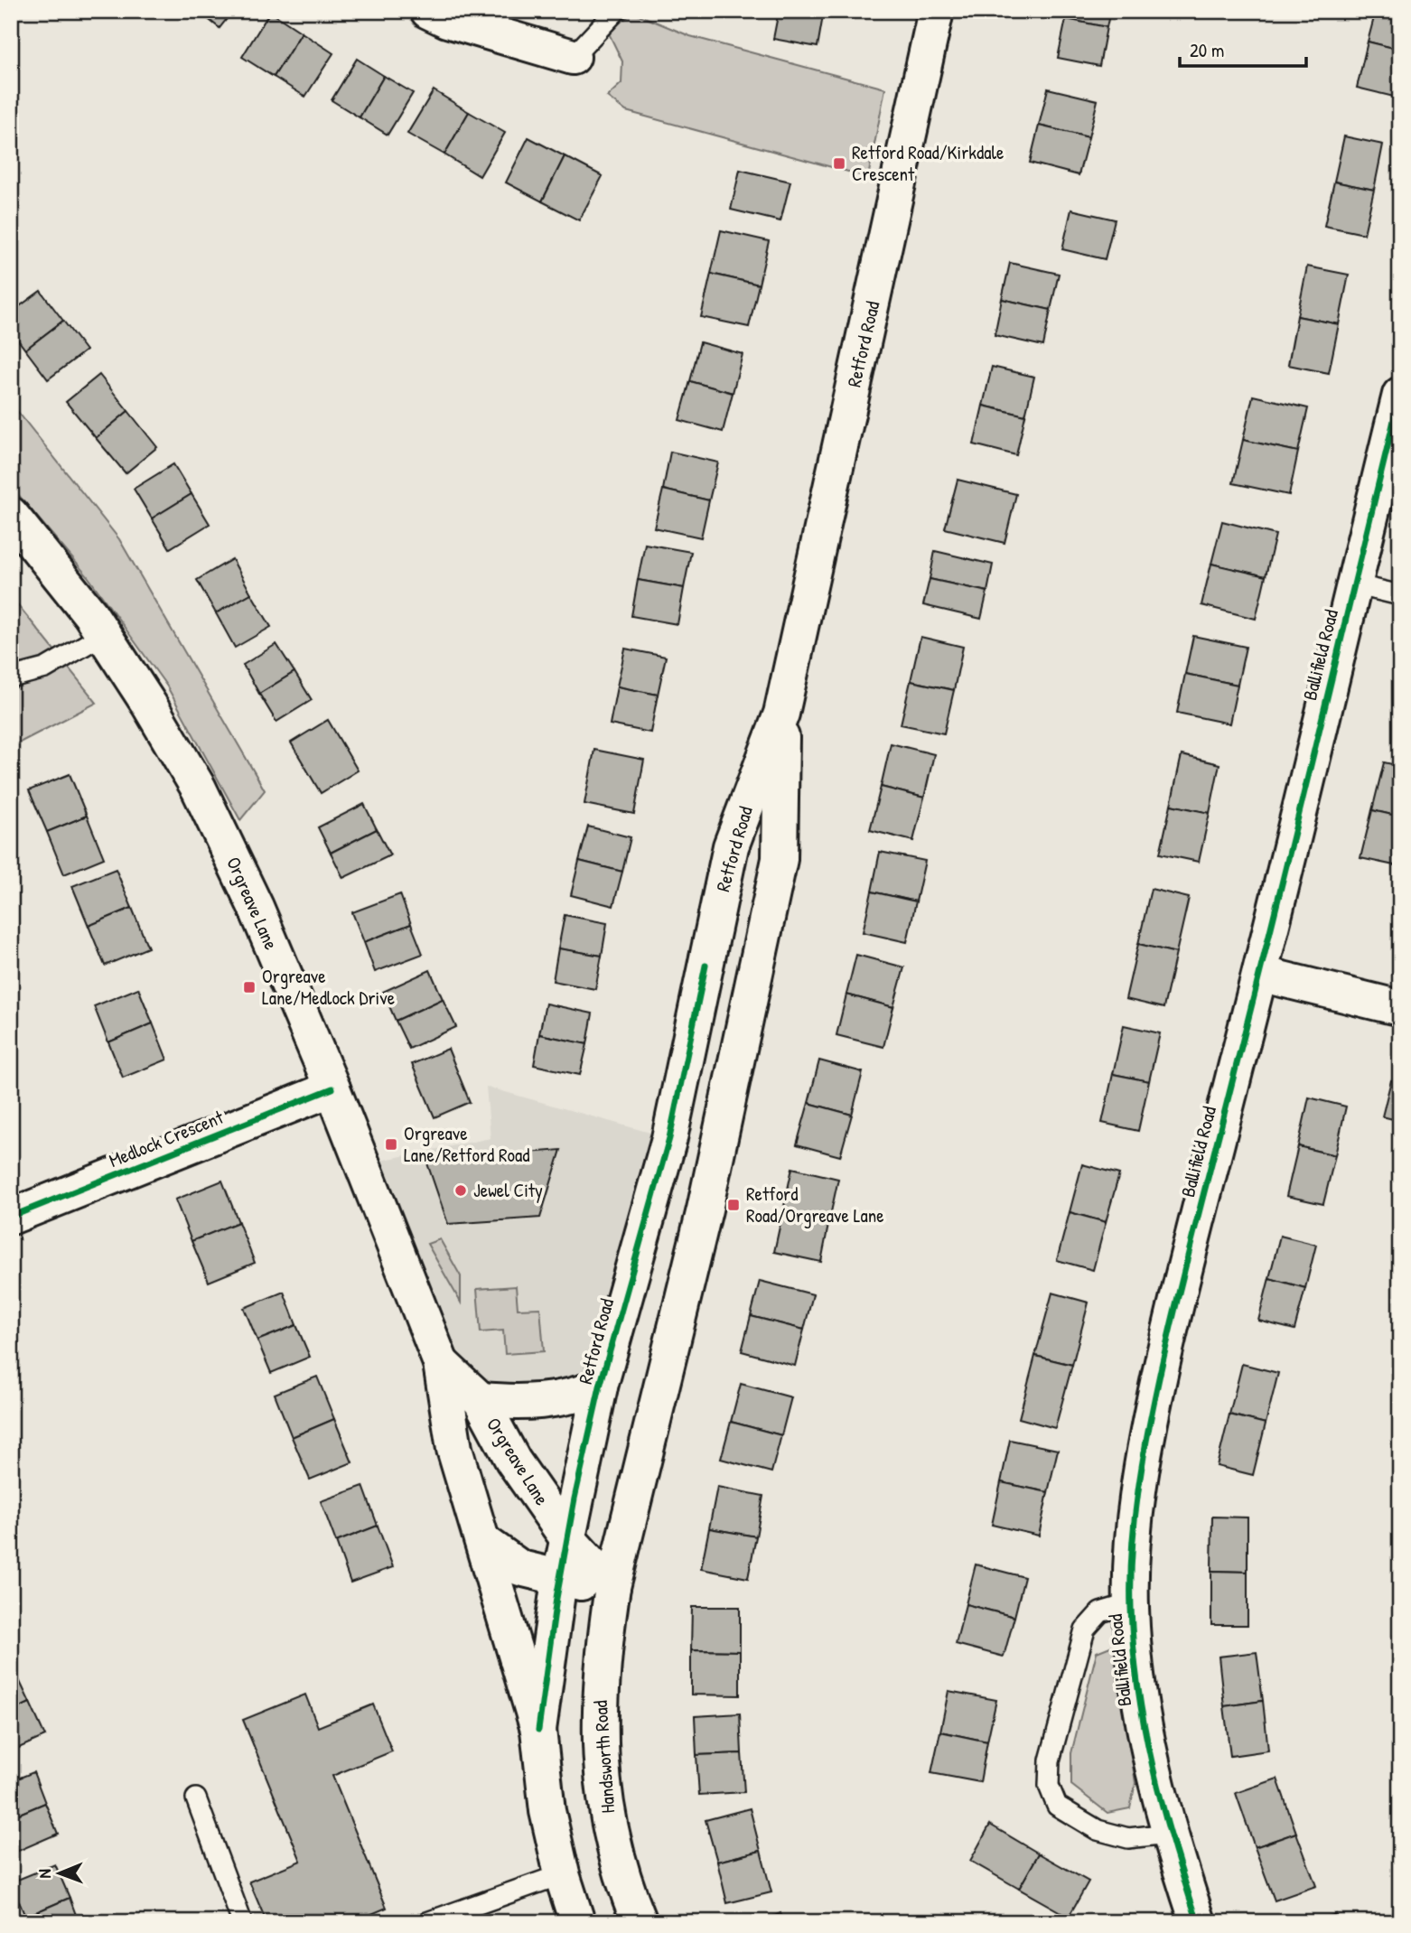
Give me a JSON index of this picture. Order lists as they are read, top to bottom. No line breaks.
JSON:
{"streets":{"main road":["Retford Road","Ballifield Road","Orgreave Lane","Medlock Crescent","Handsworth Road"]},"crossings":[["Retford Road","Orgreave Lane"],["Retford Road","Handsworth Road"],["Orgreave Lane","Medlock Crescent"],["Orgreave Lane","Handsworth Road"]],"places":{"transit":["Retford Road/Kirkdale Crescent","Orgreave Lane/Medlock Drive","Orgreave Lane/Retford Road","Retford Road/Orgreave Lane"],"other":["Jewel City"]},"scale_bar":"20 m","north":"left"}
